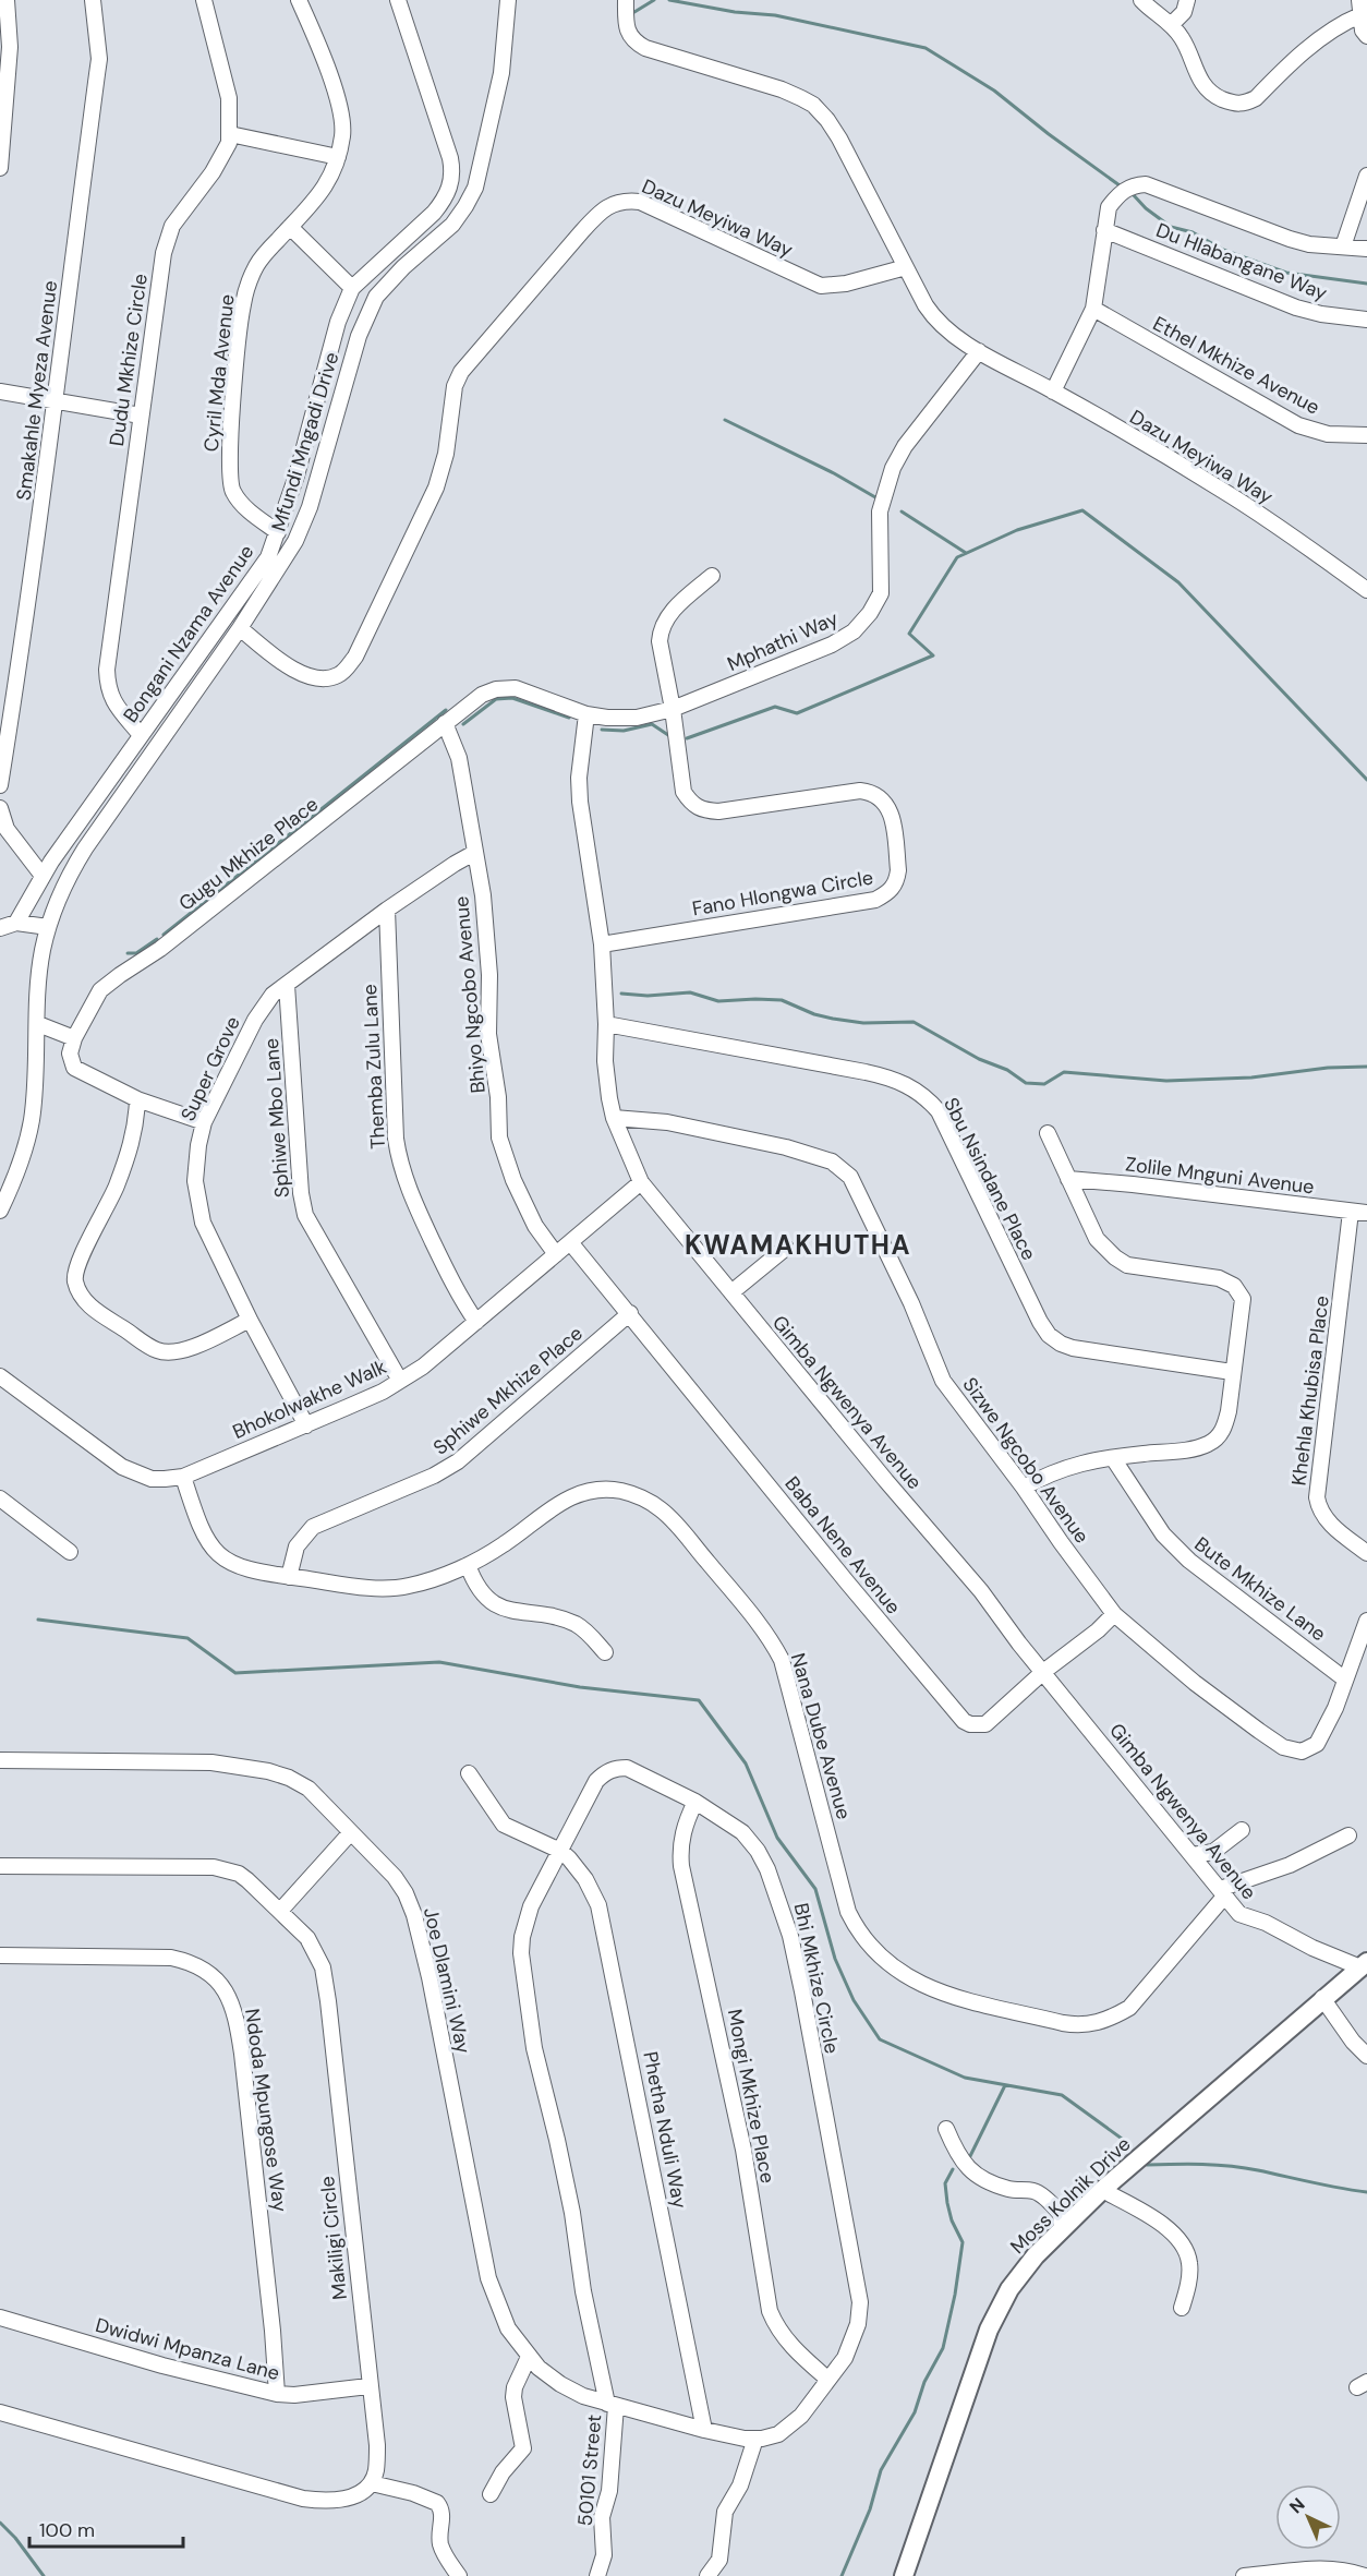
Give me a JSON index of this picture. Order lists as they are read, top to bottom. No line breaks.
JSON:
{"streets":{"main road":["Moss Kolnik Drive"],"street":["Dazu Meyiwa Way","Du Hlabangane Way","Dudu Mkhize Circle","Ethel Mkhize Avenue","Cyril Mda Avenue","Smakahle Myeza Avenue","Mfundi Mngadi Drive","Bongani Nzama Avenue","Mphathi Way","Gugu Mkhize Place","Fano Hlongwa Circle","Bhiyo Ngcobo Avenue","Themba Zulu Lane","Super Grove","Sphiwe Mbo Lane","Zolile Mnguni Avenue","Sbu Nsindane Place","Sphiwe Mkhize Place","Khehla Khubisa Place","Bhokolwakhe Walk","Gimba Ngwenya Avenue","Sizwe Ngcobo Avenue","Baba Nene Avenue","Bute Mkhize Lane","Nana Dube Avenue","Bhi Mkhize Circle","Joe Dlamini Way","Mongi Mkhize Place","Ndoda Mpungose Way","Phetha Nduli Way","Makiligi Circle","Dwidwi Mpanza Lane","50101 Street"]},"crossings":[["Dazu Meyiwa Way","Mfundi Mngadi Drive"],["Dazu Meyiwa Way","Mphathi Way"],["Dudu Mkhize Circle","Bongani Nzama Avenue"],["Cyril Mda Avenue","Bongani Nzama Avenue"],["Mphathi Way","Gugu Mkhize Place"],["Mphathi Way","Fano Hlongwa Circle"],["Mphathi Way","Gimba Ngwenya Avenue"],["Gugu Mkhize Place","Bhiyo Ngcobo Avenue"],["Fano Hlongwa Circle","Gimba Ngwenya Avenue"],["Bhiyo Ngcobo Avenue","Super Grove"],["Bhiyo Ngcobo Avenue","Bhokolwakhe Walk"],["Themba Zulu Lane","Super Grove"],["Themba Zulu Lane","Bhokolwakhe Walk"],["Super Grove","Sphiwe Mbo Lane"],["Super Grove","Bhokolwakhe Walk"],["Sphiwe Mbo Lane","Bhokolwakhe Walk"],["Zolile Mnguni Avenue","Khehla Khubisa Place"],["Sbu Nsindane Place","Gimba Ngwenya Avenue"],["Sphiwe Mkhize Place","Baba Nene Avenue"],["Sphiwe Mkhize Place","Nana Dube Avenue"],["Bhokolwakhe Walk","Gimba Ngwenya Avenue"],["Bhokolwakhe Walk","Baba Nene Avenue"],["Bhokolwakhe Walk","Nana Dube Avenue"],["Gimba Ngwenya Avenue","Sizwe Ngcobo Avenue"],["Gimba Ngwenya Avenue","Baba Nene Avenue"],["Gimba Ngwenya Avenue","Nana Dube Avenue"],["Gimba Ngwenya Avenue","Moss Kolnik Drive"],["Sizwe Ngcobo Avenue","Baba Nene Avenue"],["Sizwe Ngcobo Avenue","Bute Mkhize Lane"],["Bhi Mkhize Circle","Joe Dlamini Way"],["Bhi Mkhize Circle","Mongi Mkhize Place"],["Bhi Mkhize Circle","Phetha Nduli Way"],["Bhi Mkhize Circle","50101 Street"],["Ndoda Mpungose Way","Dwidwi Mpanza Lane"],["Makiligi Circle","Dwidwi Mpanza Lane"]],"districts":["KWAMAKHUTHA"],"scale_bar":"100 m","north":"top left"}
